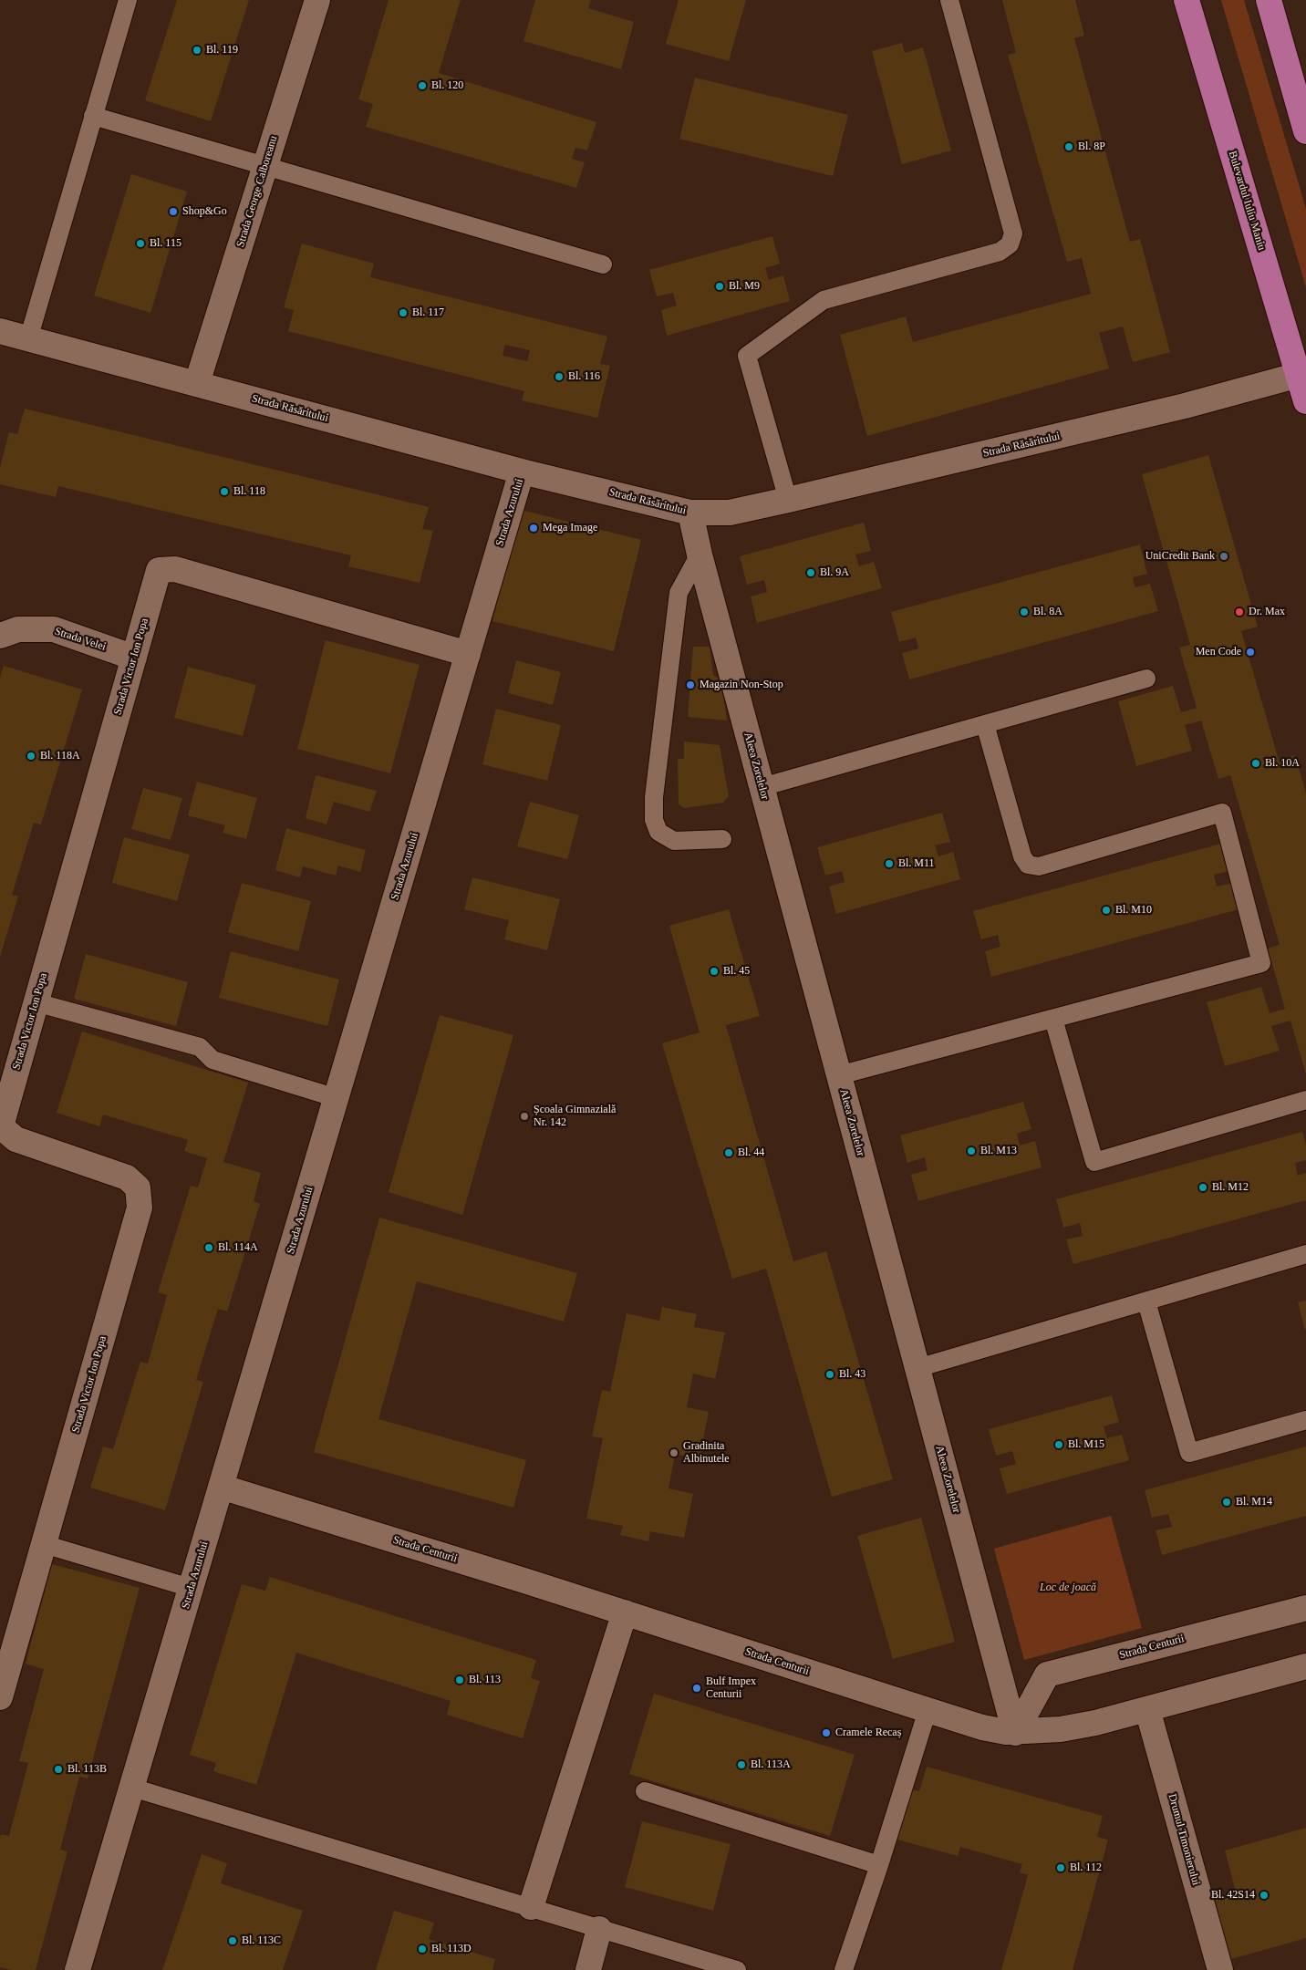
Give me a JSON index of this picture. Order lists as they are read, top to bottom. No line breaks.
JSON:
{"streets":{"main road":["Bulevardul Iuliu Maniu"],"street":["Strada George Calboreanu","Strada Răsăritului","Strada Azurului","Strada Velei","Strada Victor Ion Popa","Aleea Zorelelor","Strada Centurii","Drumul Timonierului"]},"crossings":[["Strada George Calboreanu","Strada Răsăritului"],["Bulevardul Iuliu Maniu","Strada Răsăritului"],["Strada Răsăritului","Strada Azurului"],["Strada Răsăritului","Aleea Zorelelor"],["Strada Azurului","Strada Victor Ion Popa"],["Strada Azurului","Strada Centurii"],["Strada Velei","Strada Victor Ion Popa"],["Aleea Zorelelor","Strada Centurii"]],"parks":["Loc de joacă"],"places":["Bl. 119","Bl. 120","Bl. 8P","Shop&Go","Bl. 115","Bl. M9","Bl. 117","Bl. 116","Bl. 118","Mega Image","UniCredit Bank","Bl. 9A","Bl. 8A","Dr. Max","Men Code","Magazin Non-Stop","Bl. 118A","Bl. 10A","Bl. M11","Bl. M10","Bl. 45","Școala Gimnazială Nr. 142","Bl. M13","Bl. 44","Bl. M12","Bl. 114A","Bl. 43","Bl. M15","Gradinita Albinutele","Bl. M14","Bl. 113","Bulf Impex Centurii","Cramele Recaș","Bl. 113A","Bl. 113B","Bl. 112","Bl. 42S14","Bl. 113C","Bl. 113D"]}
